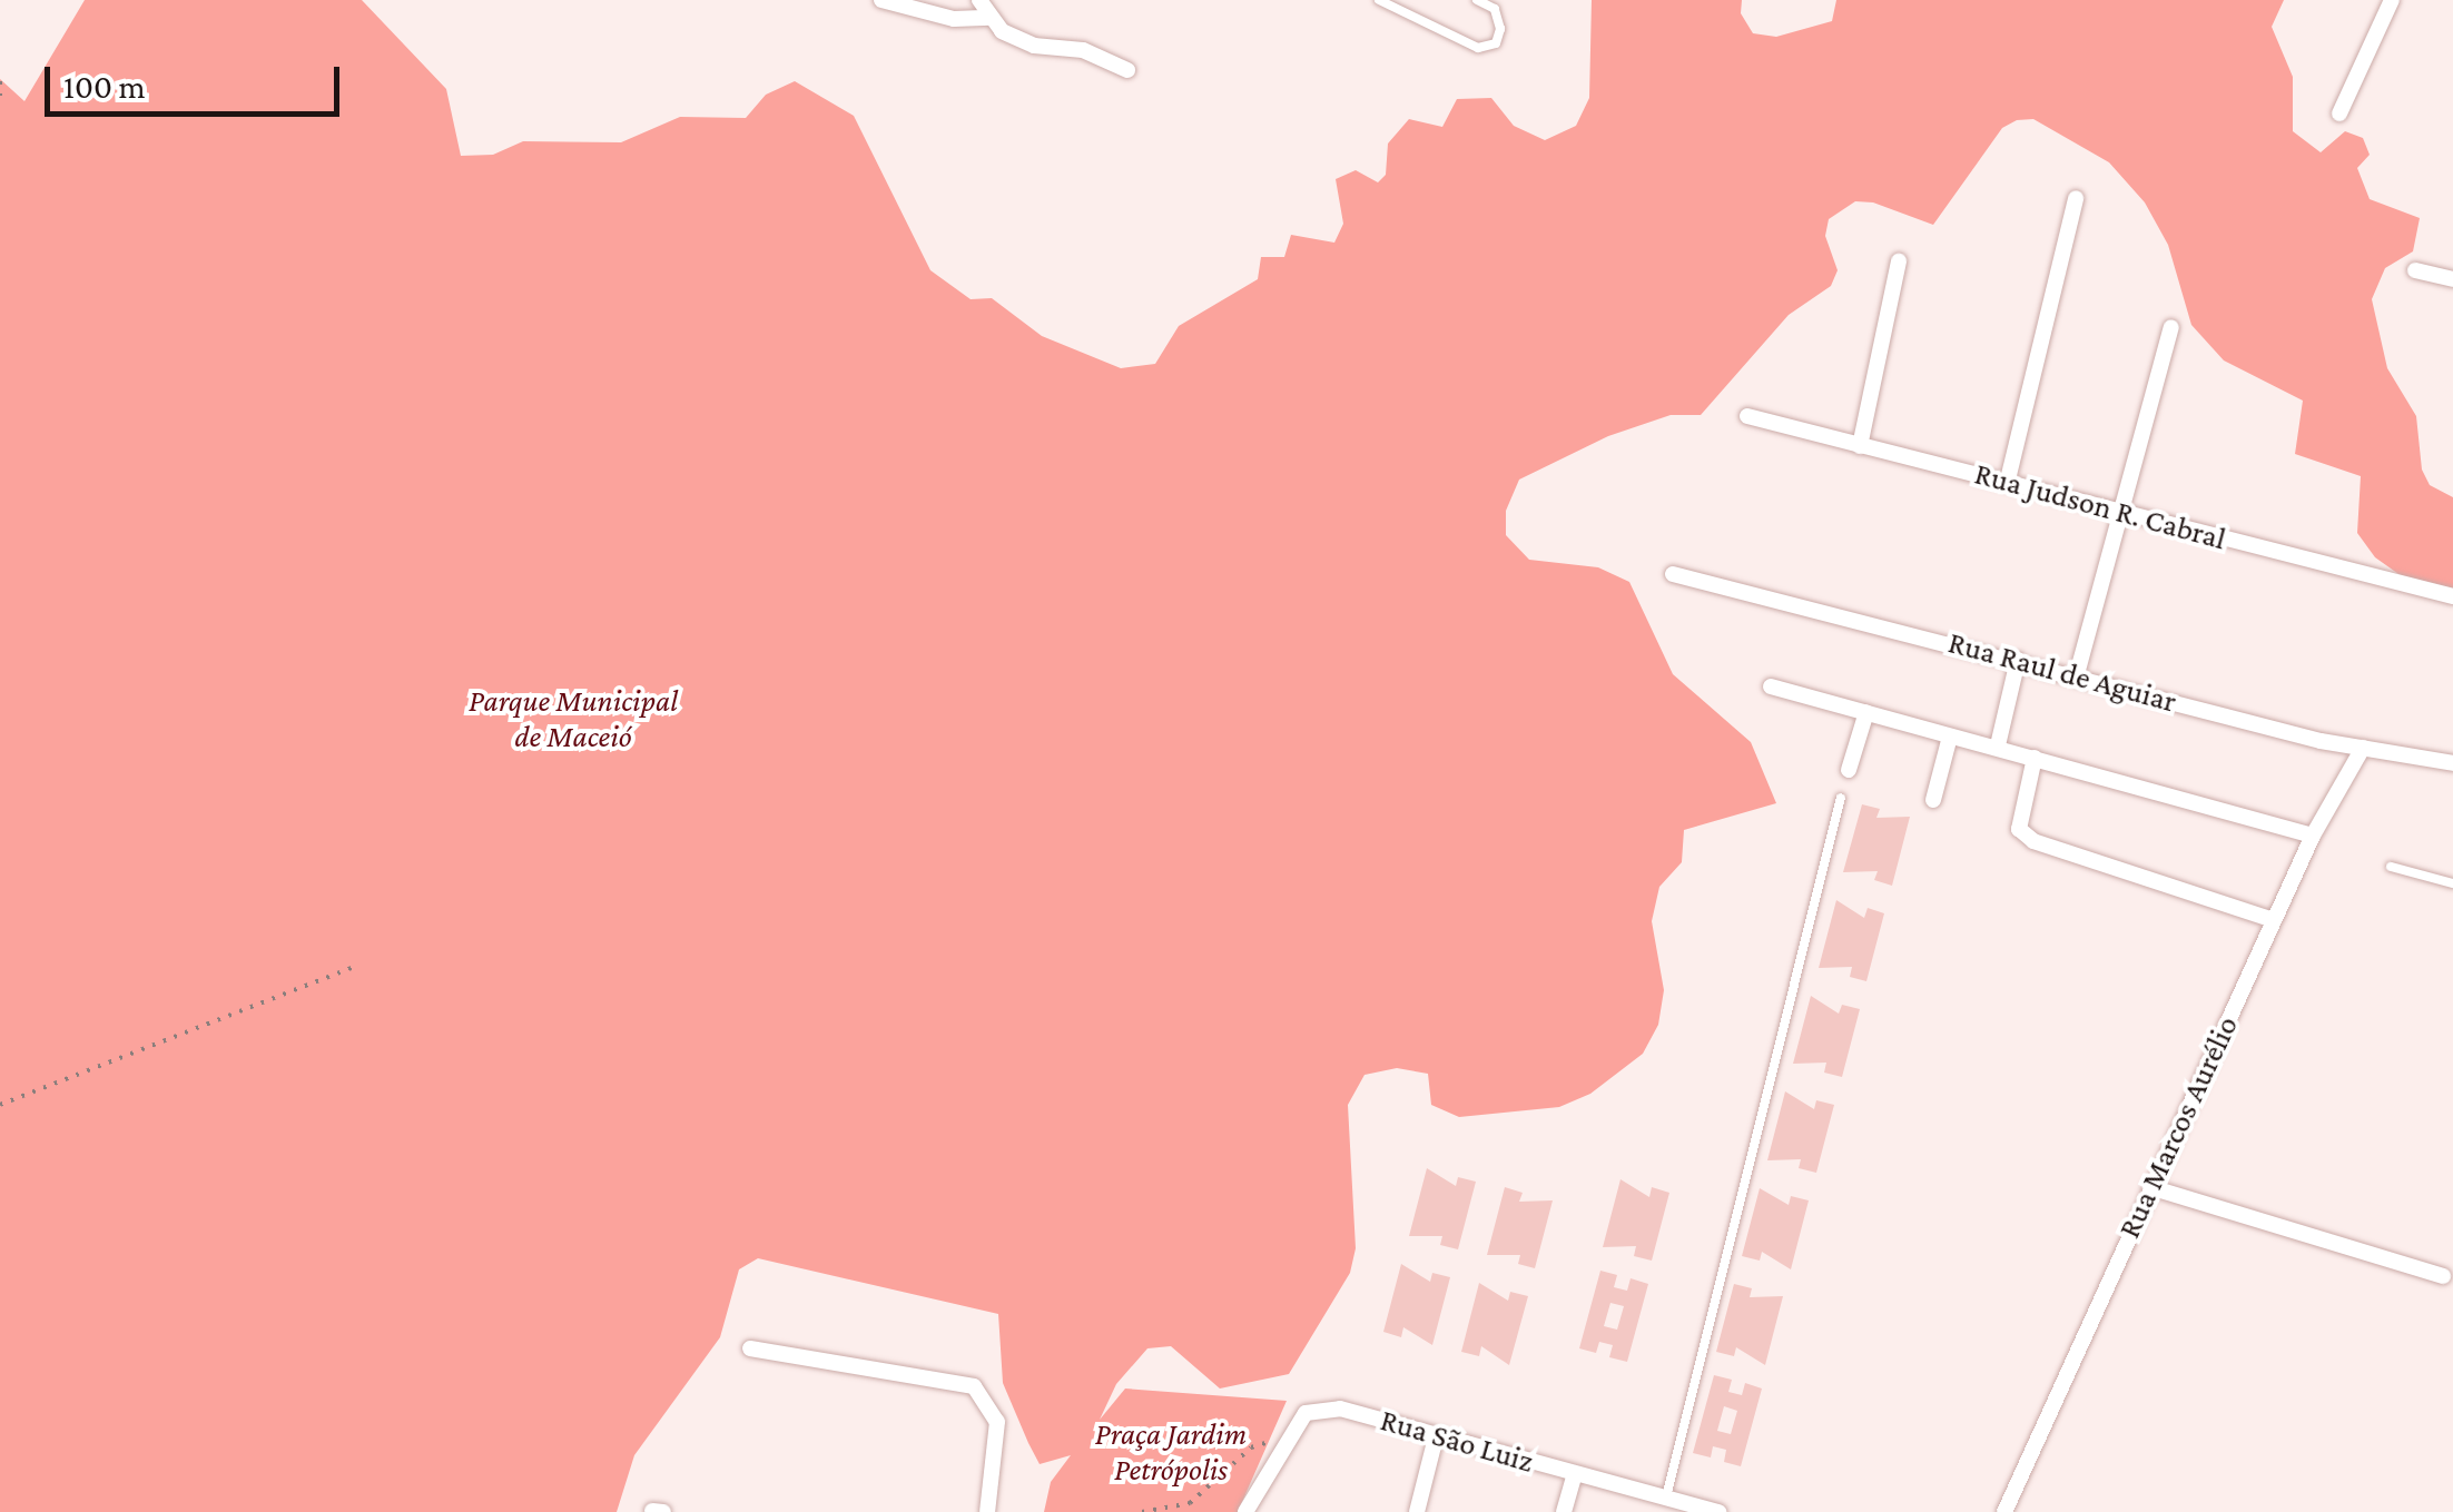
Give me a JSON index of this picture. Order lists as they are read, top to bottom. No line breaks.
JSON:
{"streets":{"street":["Rua Judson R. Cabral","Rua Raul de Aguiar","Rua Marcos Aurélio","Rua São Luiz"]},"crossings":[["Rua Raul de Aguiar","Rua Marcos Aurélio"]],"parks":["Parque Municipal de Maceió","Praça Jardim Petrópolis"],"scale_bar":"100 m"}
